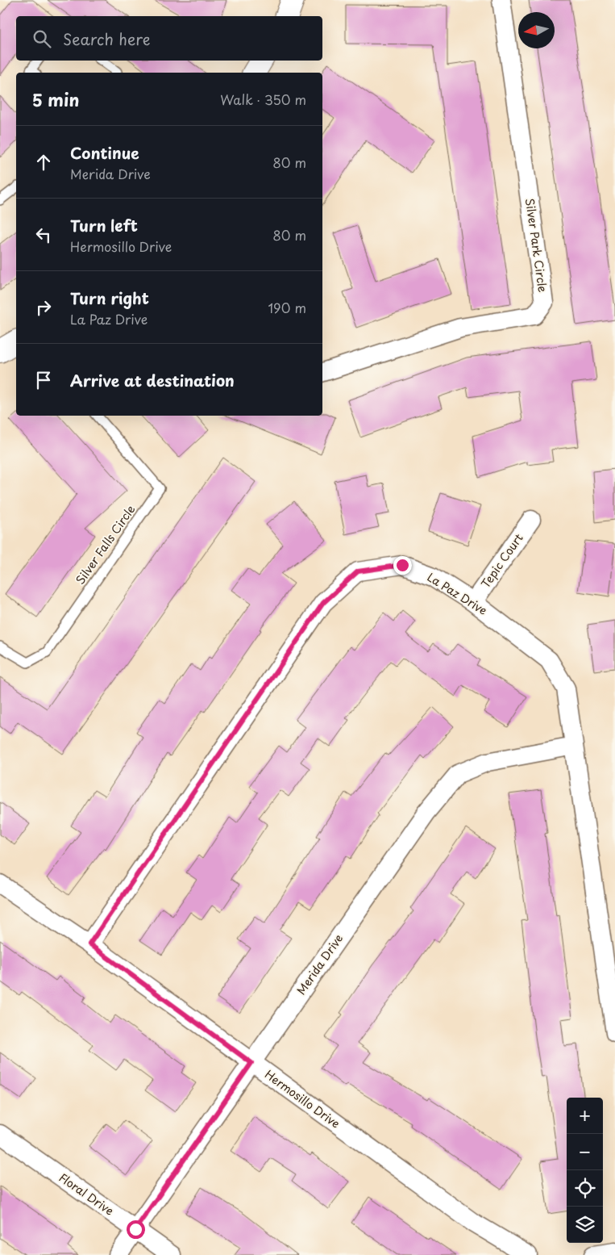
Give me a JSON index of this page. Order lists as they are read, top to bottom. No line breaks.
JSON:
{"streets":{"street":["Silver Park Circle","Tepic Court","La Paz Drive","Merida Drive","Hermosillo Drive","Floral Drive"],"lane":["Silver Falls Circle"]},"crossings":[["Tepic Court","La Paz Drive"],["La Paz Drive","Merida Drive"],["La Paz Drive","Hermosillo Drive"],["Merida Drive","Hermosillo Drive"],["Merida Drive","Floral Drive"]],"north":"left","page":{"search":"Search here","heading":["5 min","Walk · 350 m"],"list":[["Continue","Merida Drive","80 m"],["Turn left","Hermosillo Drive","80 m"],["Turn right","La Paz Drive","190 m"],"Arrive at destination"],"map_buttons":["+","−"]}}
